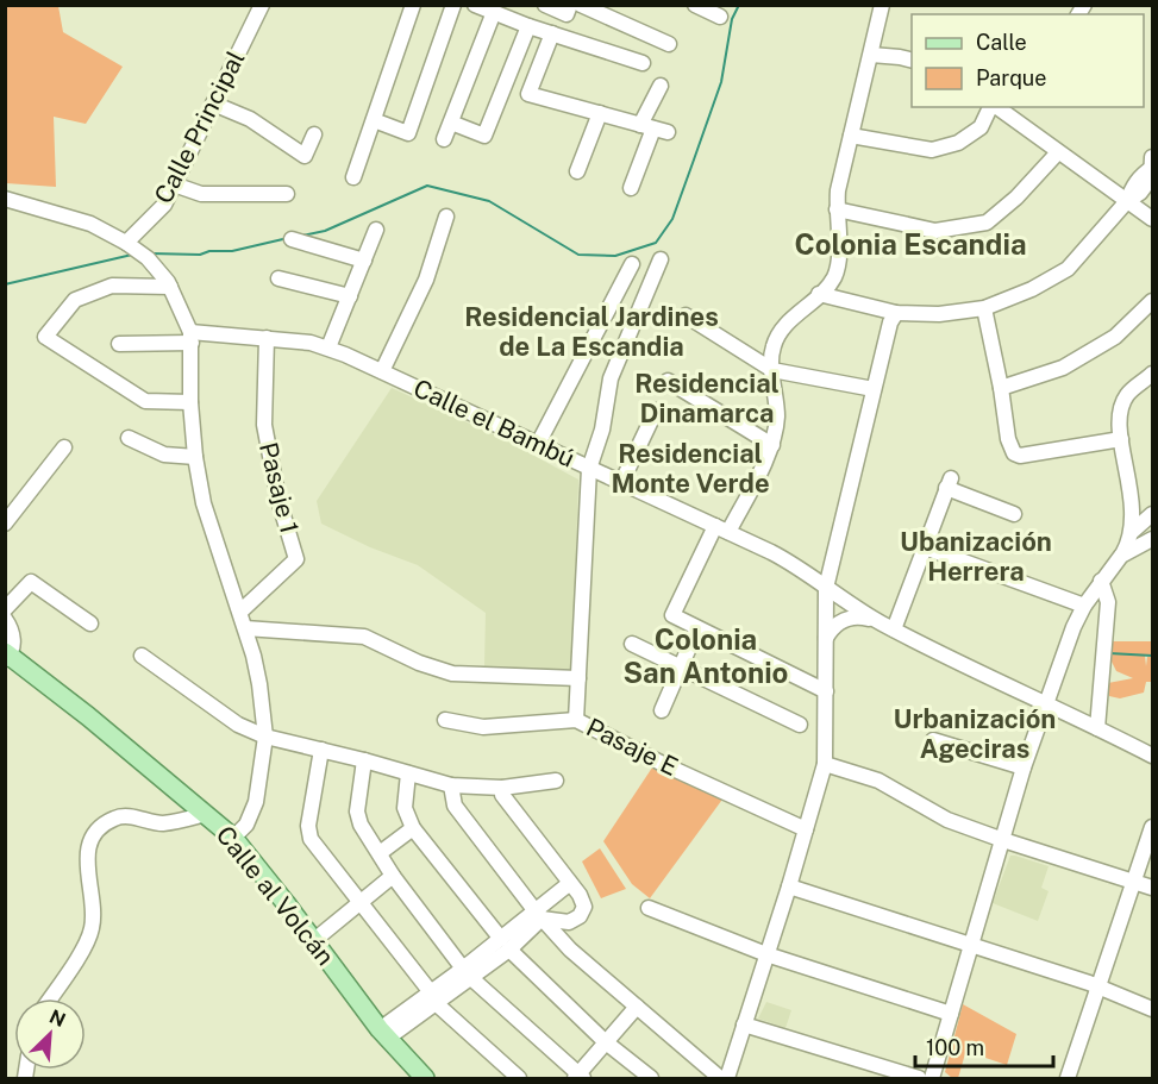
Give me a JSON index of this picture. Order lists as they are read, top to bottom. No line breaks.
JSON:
{"streets":{"main road":["Calle al Volcán"],"street":["Calle Principal","Calle el Bambú","Pasaje 1","Pasaje E"]},"crossings":[["Calle el Bambú","Pasaje 1"]],"districts":["Colonia Escandia","Residencial Jardines de La Escandia","Residencial Dinamarca","Residencial Monte Verde","Ubanización Herrera","Colonia San Antonio","Urbanización Ageciras"],"legend":["Calle","Parque"],"scale_bar":"100 m","north":"top right"}
